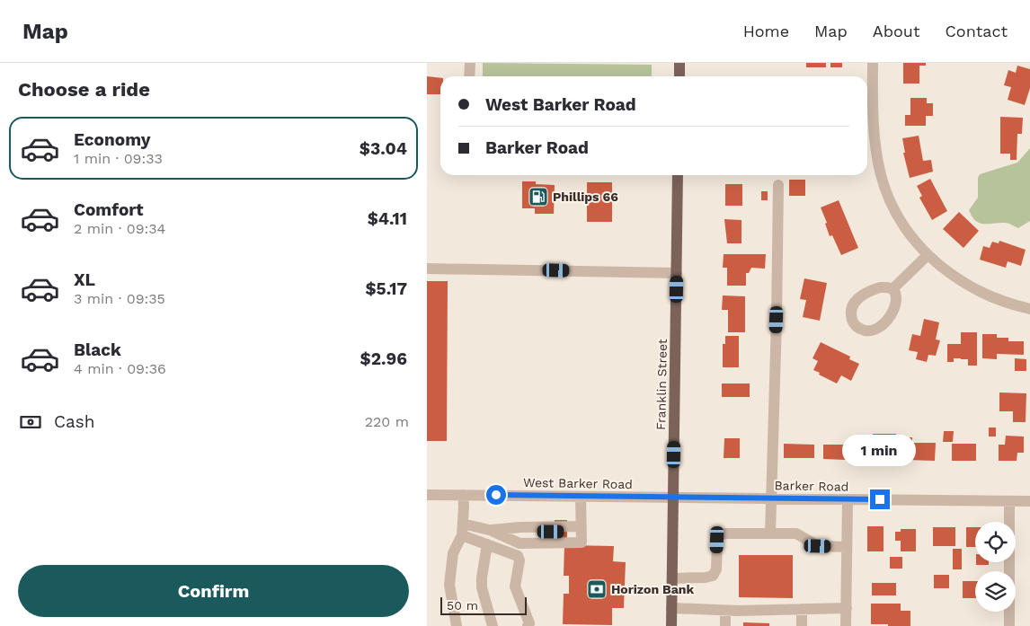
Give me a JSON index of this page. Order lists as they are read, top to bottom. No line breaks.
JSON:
{"streets":{"main road":["Franklin Street"],"street":["West Barker Road","Barker Road"]},"crossings":[["Franklin Street","West Barker Road"],["Franklin Street","Barker Road"],["West Barker Road","Barker Road"]],"places":{"fuel station":["Phillips 66"],"bank":["Horizon Bank"]},"scale_bar":"50 m","page":{"header":"Map","nav":["Home","Map","About","Contact"],"heading":"Choose a ride","banner":["West Barker Road","Barker Road"],"list":[{"name":"Economy","note":"1 min · 09:33","value":"$3.04"},{"name":"Comfort","note":"2 min · 09:34","value":"$4.11"},{"name":"XL","note":"3 min · 09:35","value":"$5.17"},{"name":"Black","note":"4 min · 09:36","value":"$2.96"}],"pay":["Cash","220 m"],"bubble":"1 min","buttons":"Confirm","scale":"50 m"}}
